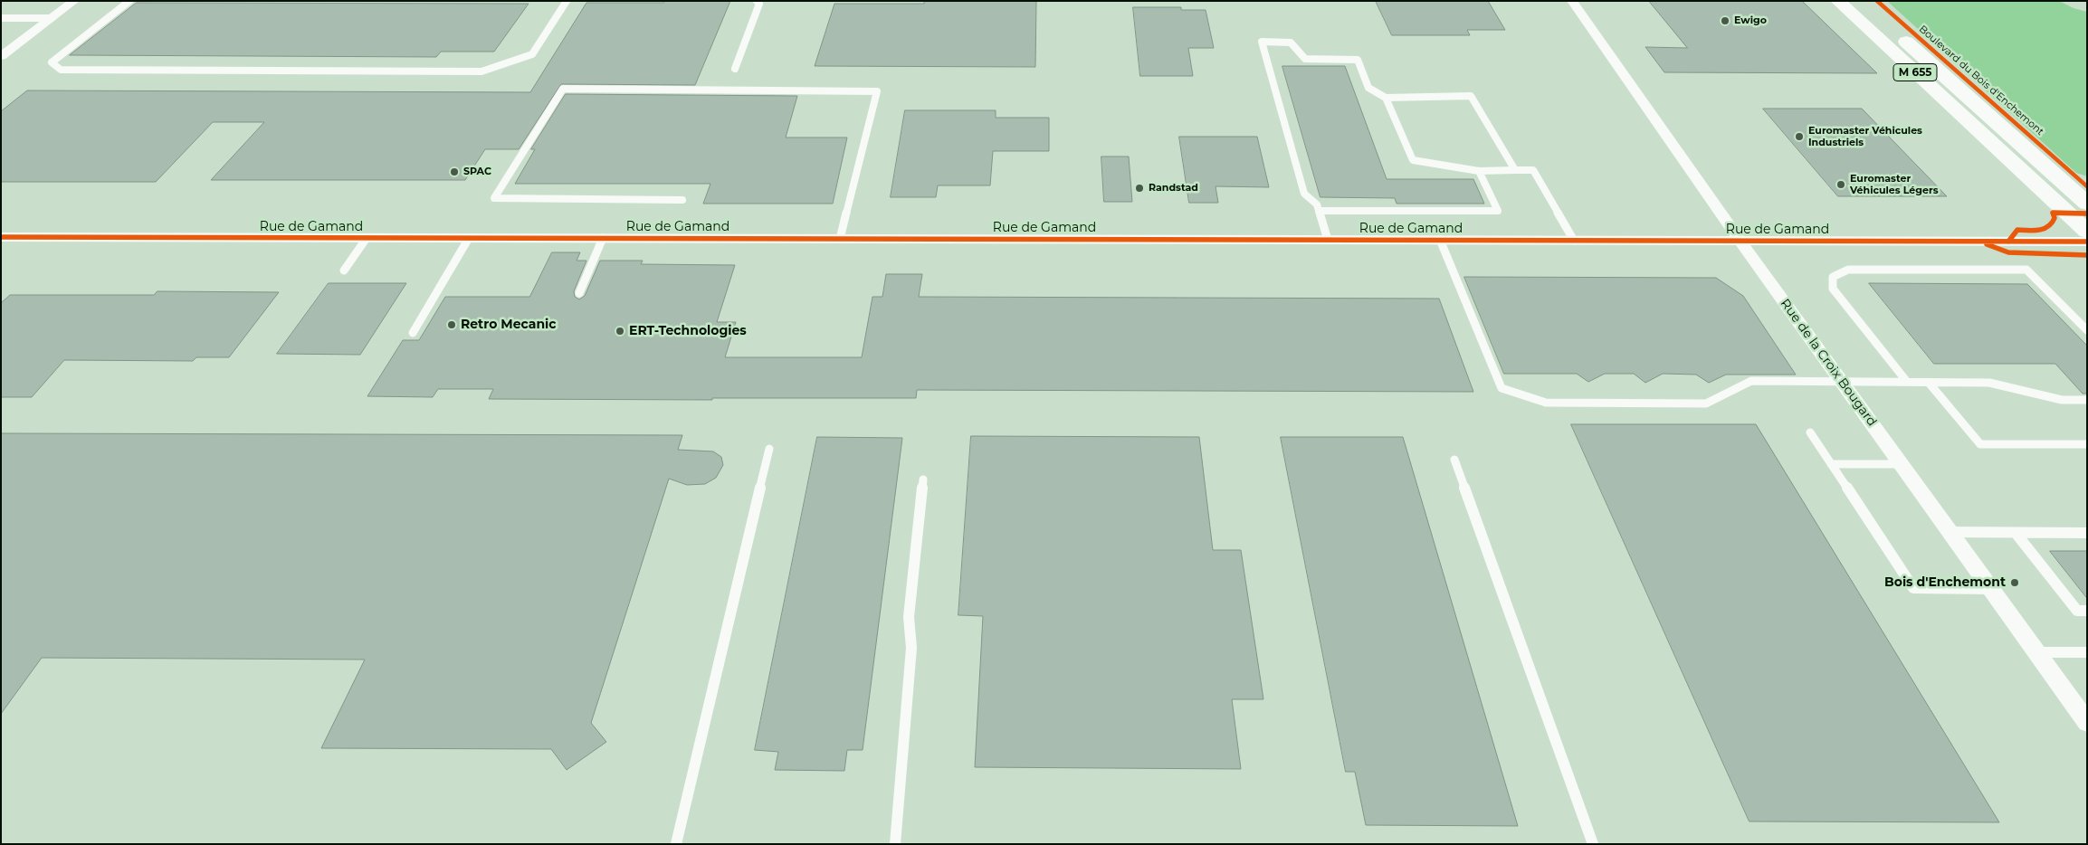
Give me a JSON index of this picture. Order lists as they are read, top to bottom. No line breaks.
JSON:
{"streets":{"main road":["M 655","Boulevard du Bois d'Enchemont"],"street":["Rue de Gamand","Rue de la Croix Bougard"]},"crossings":[["Rue de Gamand","Rue de la Croix Bougard"]],"places":["Ewigo","Euromaster Véhicules Industriels","SPAC","Euromaster Véhicules Légers","Randstad","Retro Mecanic","ERT-Technologies","Bois d'Enchemont"]}
